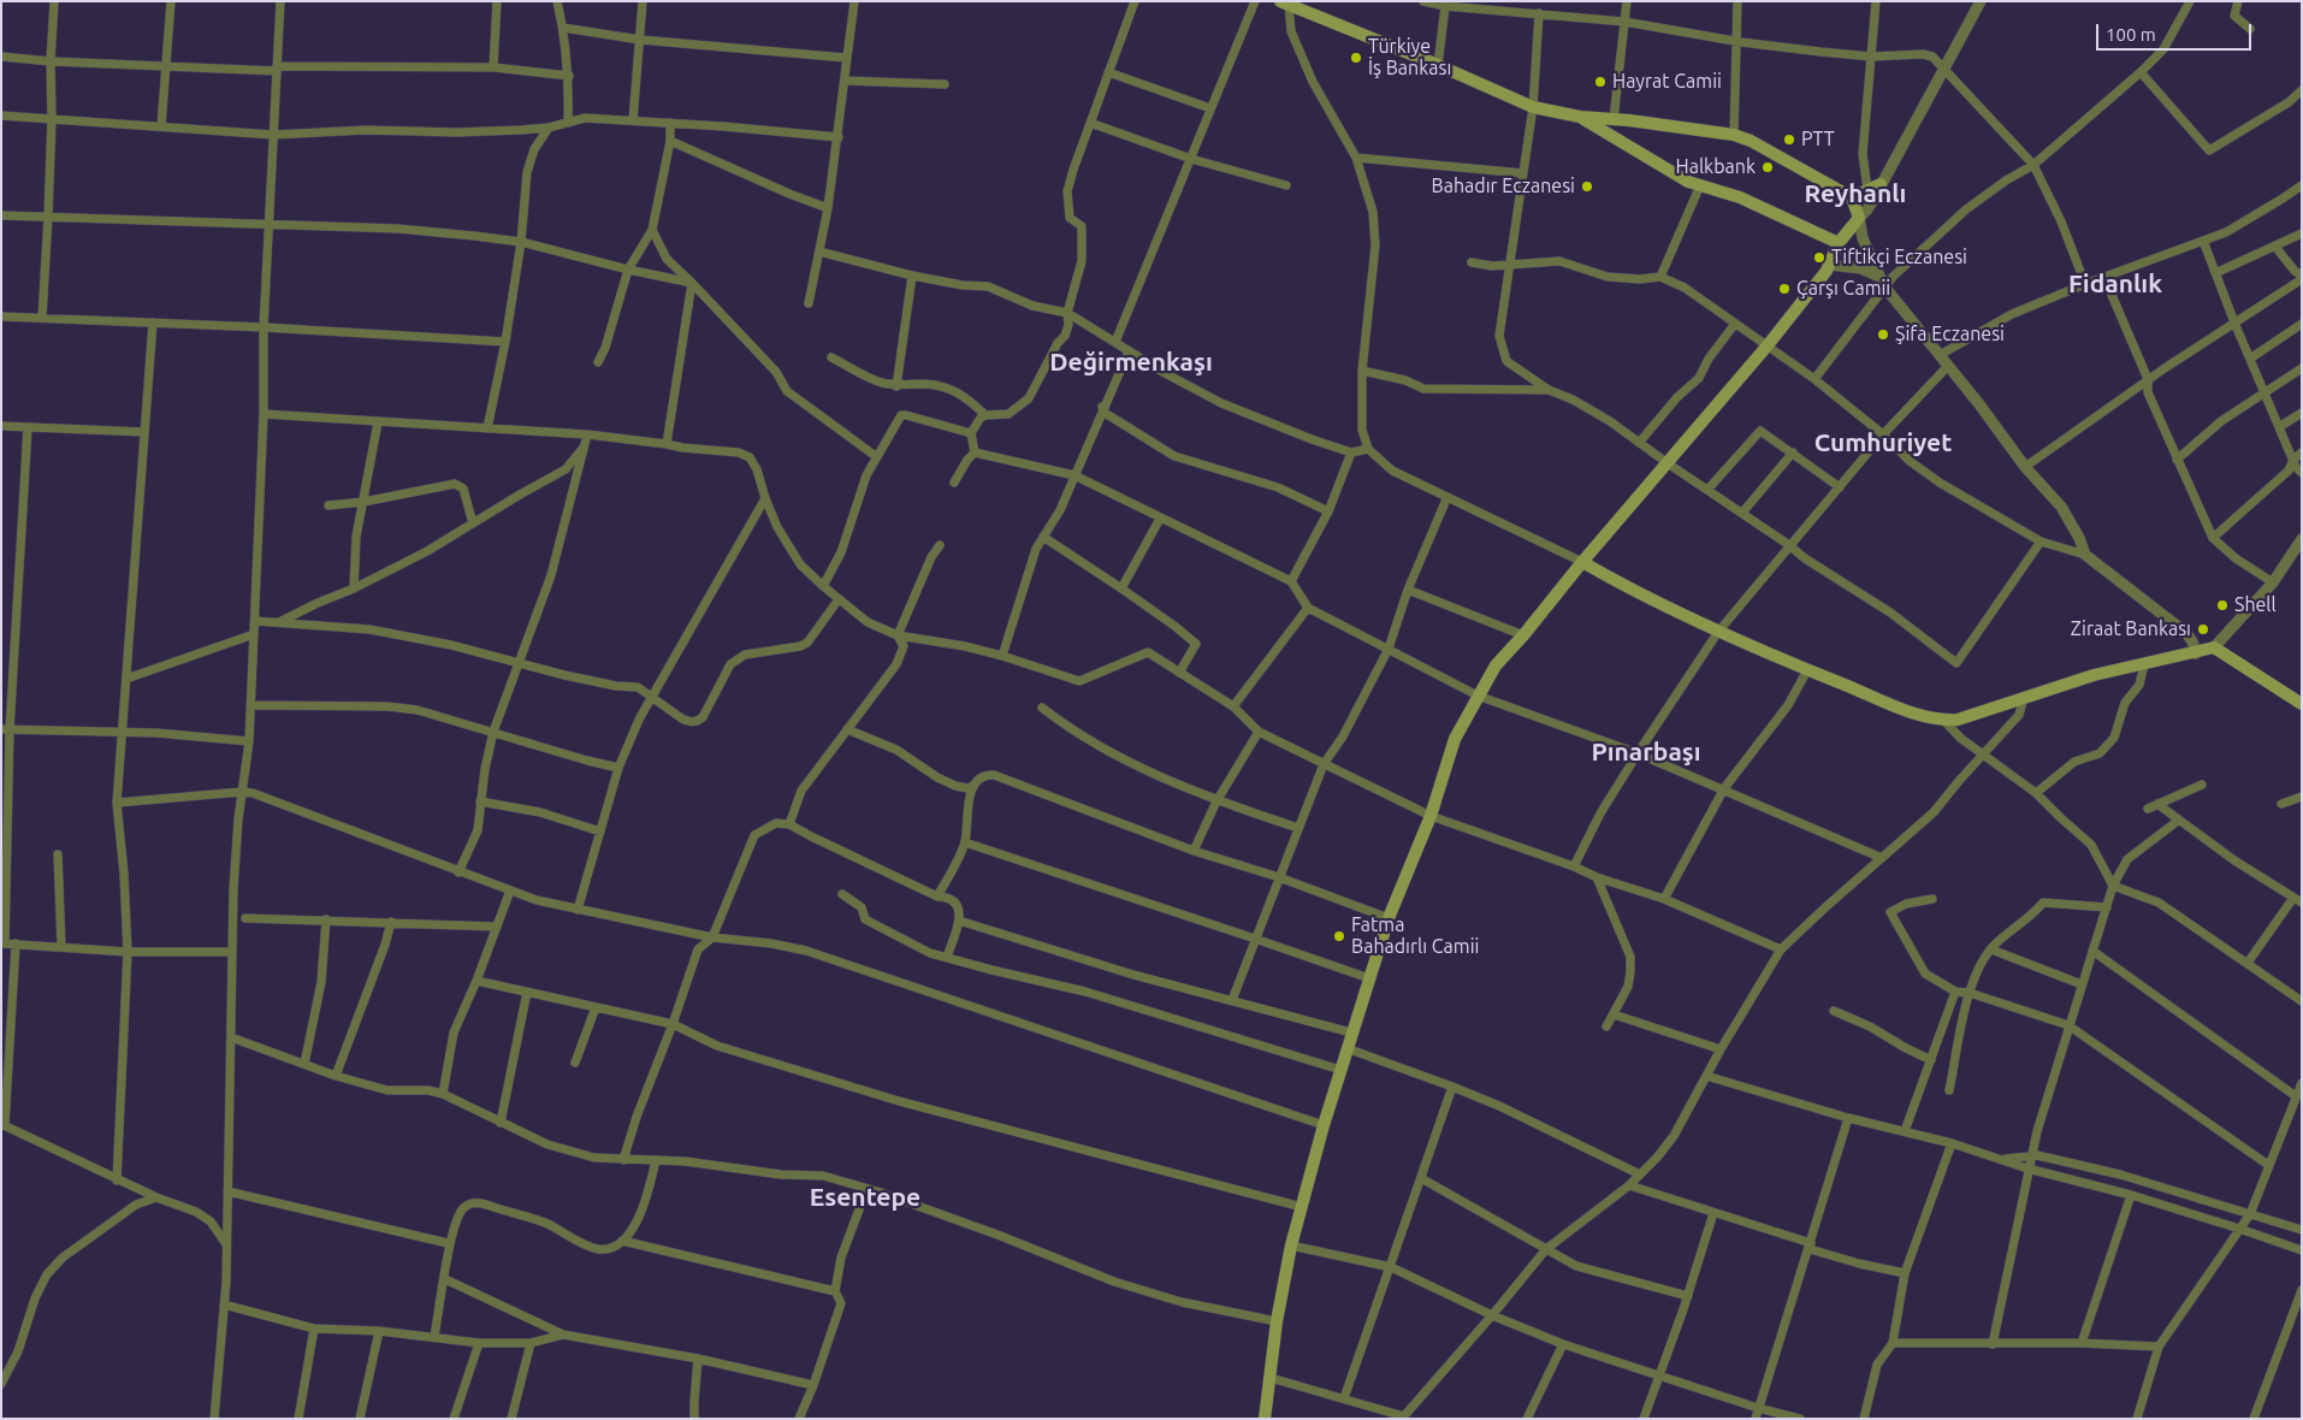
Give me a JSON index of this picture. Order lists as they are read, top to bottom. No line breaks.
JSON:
{"districts":["Reyhanlı","Fidanlık","Değirmenkaşı","Cumhuriyet","Pınarbaşı","Esentepe"],"places":["Türkiye İş Bankası","Hayrat Camii","PTT","Halkbank","Bahadır Eczanesi","Tiftikçi Eczanesi","Çarşı Camii","Şifa Eczanesi","Shell","Ziraat Bankası","Fatma Bahadırlı Camii"],"scale_bar":"100 m"}
